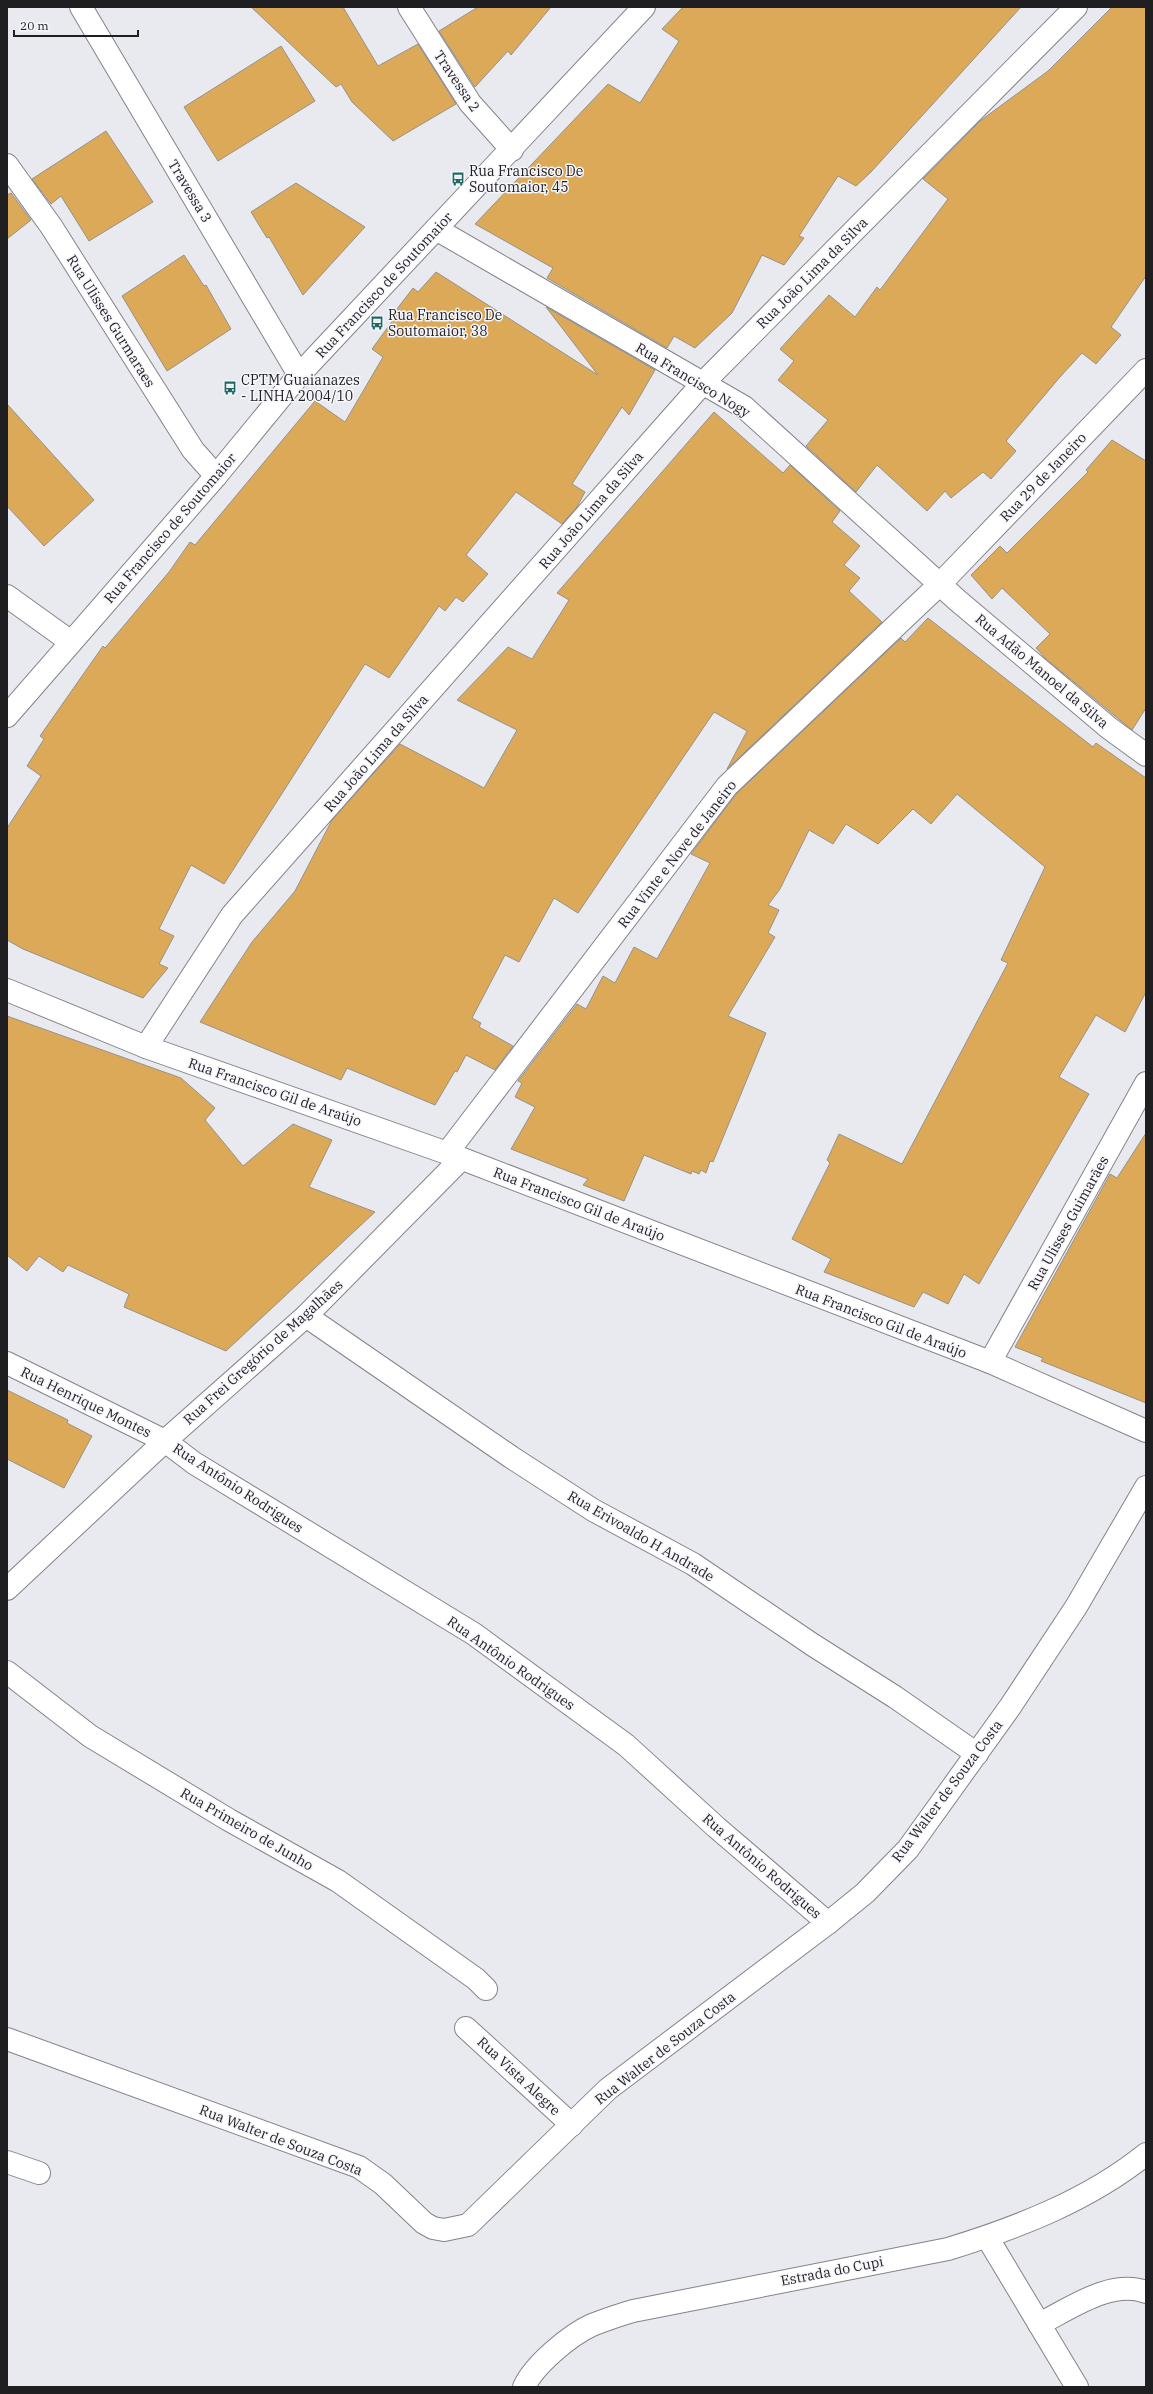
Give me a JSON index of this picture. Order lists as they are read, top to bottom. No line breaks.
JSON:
{"streets":{"street":["Travessa 2","Travessa 3","Rua João Lima da Silva","Rua Francisco de Soutomaior","Rua Ulisses Gurmaraes","Rua Francisco Nogy","Rua 29 de Janeiro","Rua Adão Manoel da Silva","Rua Vinte e Nove de Janeiro","Rua Francisco Gil de Araújo","Rua Ulisses Guimarães","Rua Frei Gregório de Magalhães","Rua Henrique Montes","Rua Antônio Rodrigues","Rua Erivoaldo H Andrade","Rua Walter de Souza Costa","Rua Primeiro de Junho","Rua Vista Alegre","Estrada do Cupi"]},"crossings":[["Travessa 2","Rua Francisco de Soutomaior"],["Travessa 3","Rua Francisco de Soutomaior"],["Rua João Lima da Silva","Rua Francisco Nogy"],["Rua João Lima da Silva","Rua Francisco Gil de Araújo"],["Rua Francisco de Soutomaior","Rua Ulisses Gurmaraes"],["Rua Francisco de Soutomaior","Rua Francisco Nogy"],["Rua Francisco Nogy","Rua 29 de Janeiro"],["Rua Francisco Nogy","Rua Adão Manoel da Silva"],["Rua Francisco Nogy","Rua Vinte e Nove de Janeiro"],["Rua 29 de Janeiro","Rua Adão Manoel da Silva"],["Rua 29 de Janeiro","Rua Vinte e Nove de Janeiro"],["Rua Adão Manoel da Silva","Rua Vinte e Nove de Janeiro"],["Rua Vinte e Nove de Janeiro","Rua Francisco Gil de Araújo"],["Rua Vinte e Nove de Janeiro","Rua Frei Gregório de Magalhães"],["Rua Francisco Gil de Araújo","Rua Ulisses Guimarães"],["Rua Francisco Gil de Araújo","Rua Frei Gregório de Magalhães"],["Rua Frei Gregório de Magalhães","Rua Henrique Montes"],["Rua Frei Gregório de Magalhães","Rua Antônio Rodrigues"],["Rua Frei Gregório de Magalhães","Rua Erivoaldo H Andrade"],["Rua Henrique Montes","Rua Antônio Rodrigues"],["Rua Antônio Rodrigues","Rua Walter de Souza Costa"],["Rua Erivoaldo H Andrade","Rua Walter de Souza Costa"],["Rua Walter de Souza Costa","Rua Vista Alegre"]],"places":{"bus stop":["Rua Francisco De Soutomaior, 45","Rua Francisco De Soutomaior, 38","CPTM Guaianazes - LINHA 2004/10"]},"scale_bar":"20 m"}
